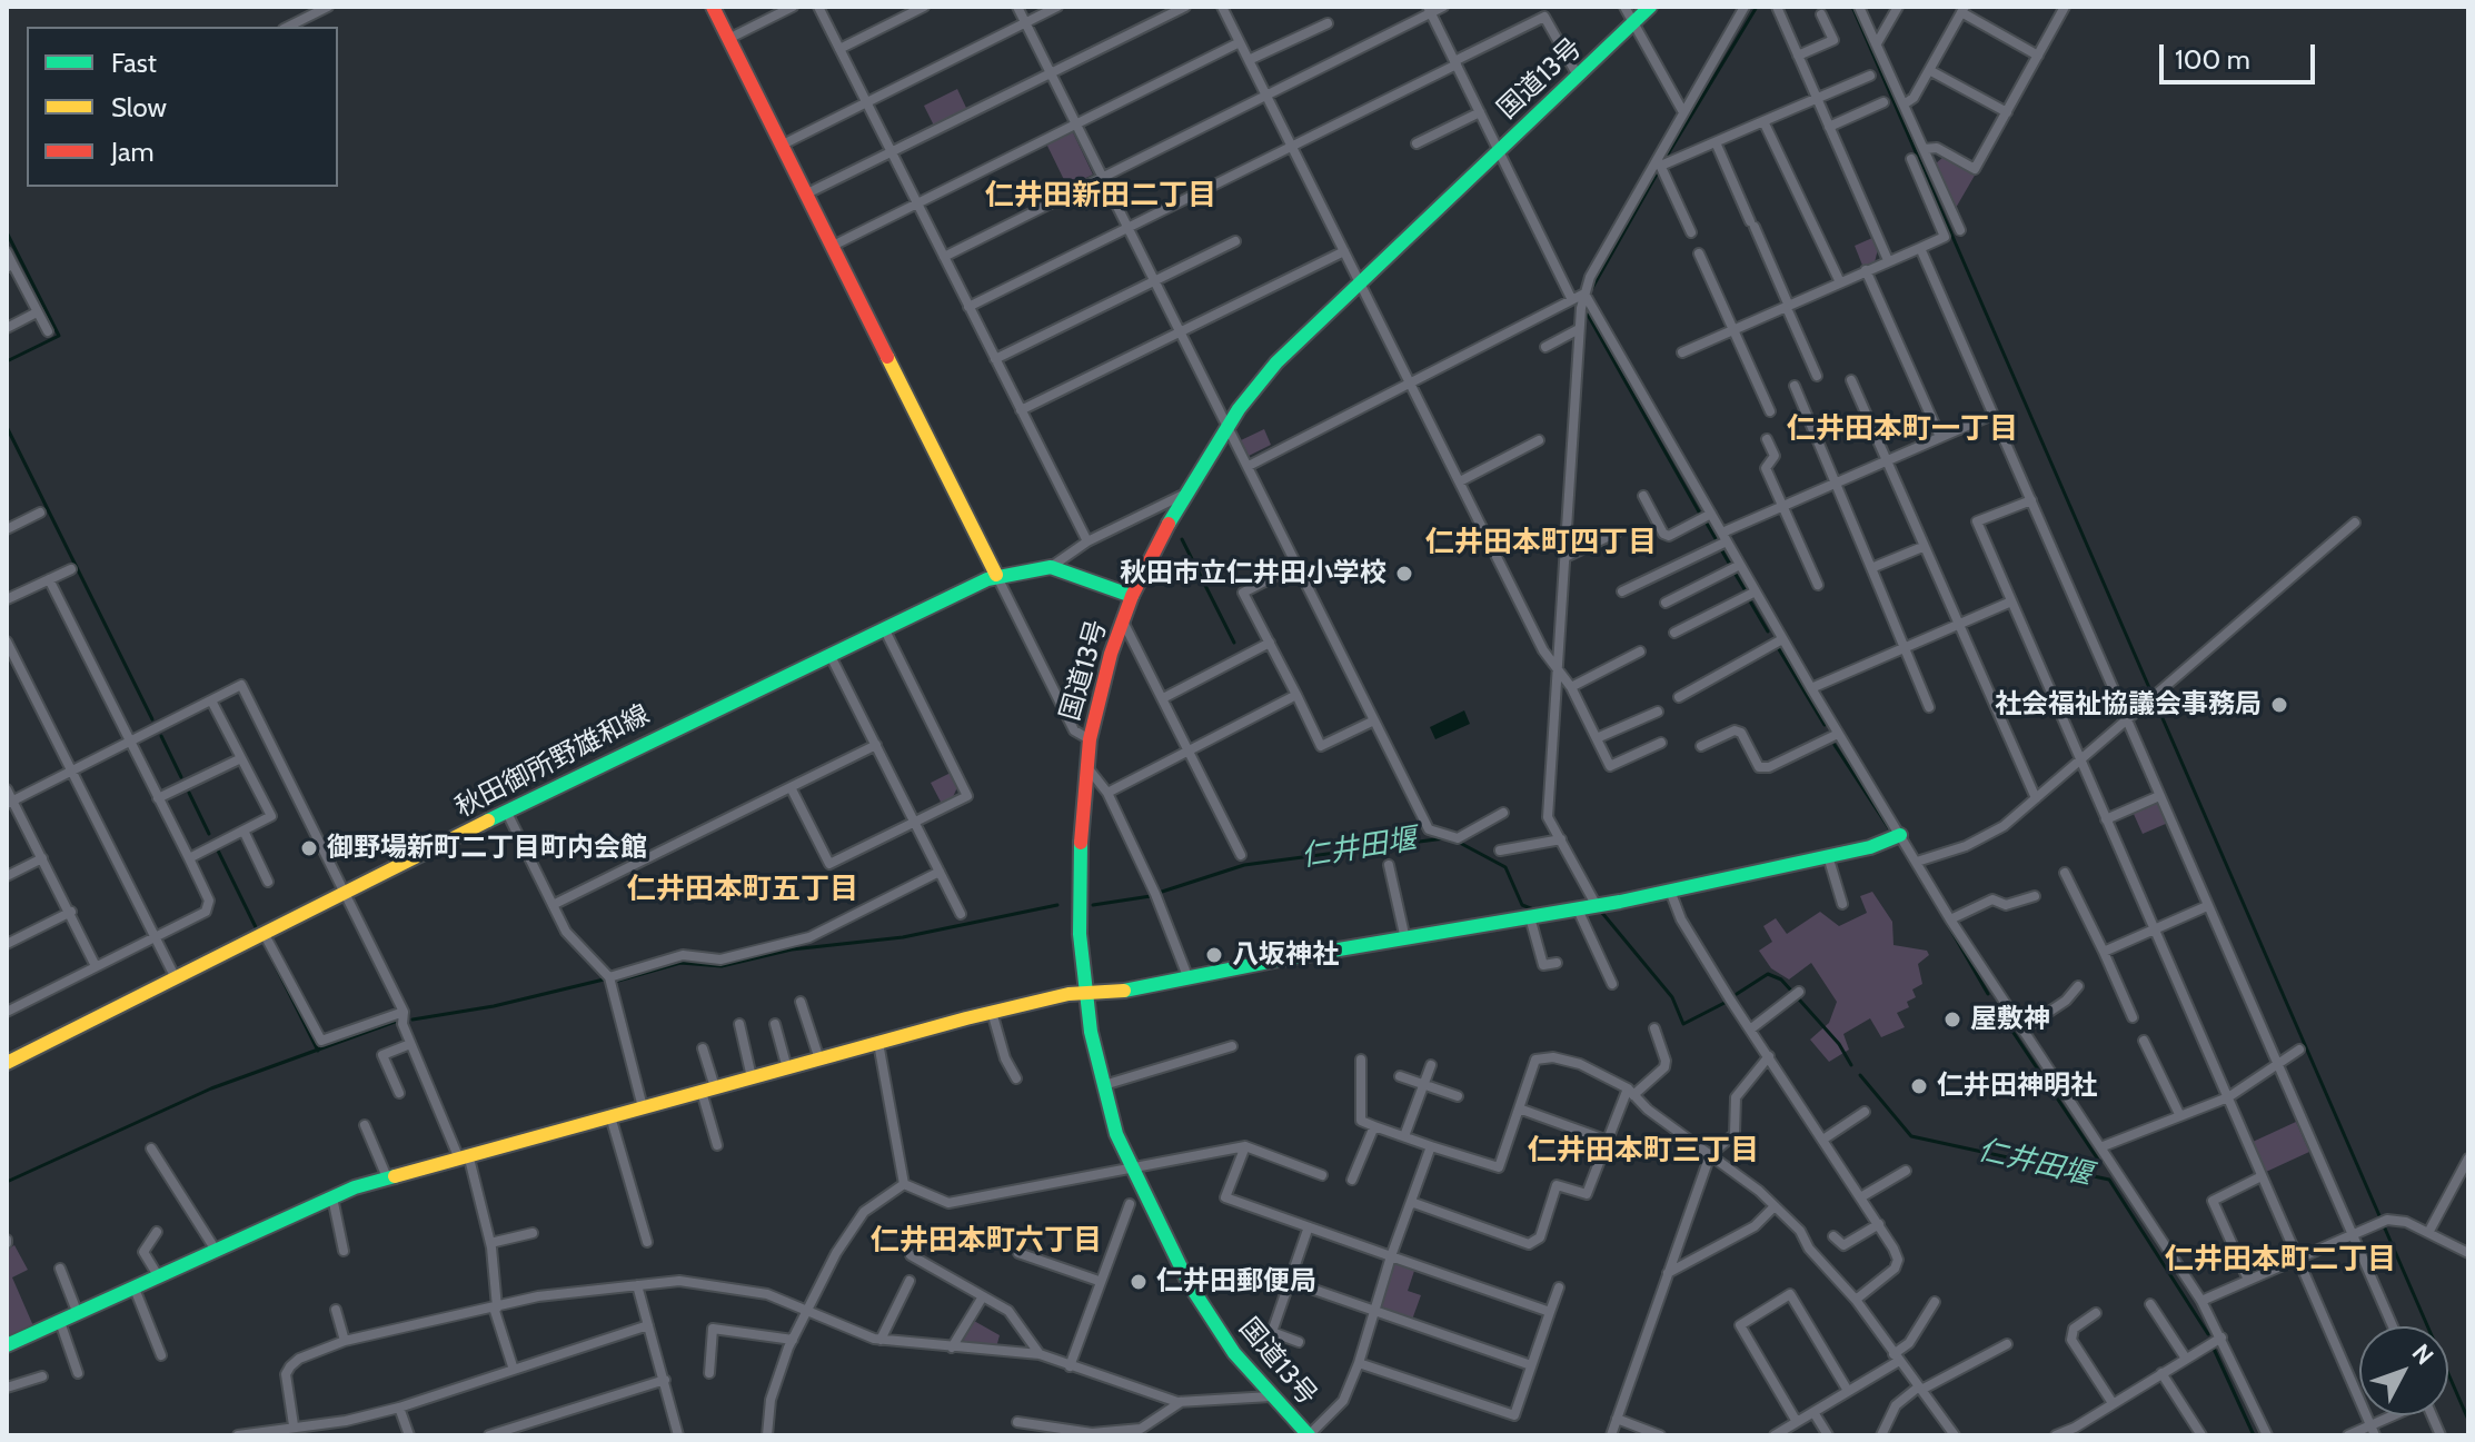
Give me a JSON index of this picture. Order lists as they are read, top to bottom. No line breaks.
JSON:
{"streets":{"main road":["国道13号","秋田御所野雄和線"]},"crossings":[["国道13号","秋田御所野雄和線"]],"districts":["仁井田新田二丁目","仁井田本町一丁目","仁井田本町四丁目","仁井田本町五丁目","仁井田本町三丁目","仁井田本町六丁目","仁井田本町二丁目"],"water":["仁井田堰"],"places":["秋田市立仁井田小学校","社会福祉協議会事務局","御野場新町二丁目町内会館","八坂神社","屋敷神","仁井田神明社","仁井田郵便局"],"legend":["Fast","Slow","Jam"],"scale_bar":"100 m","north":"top right"}
